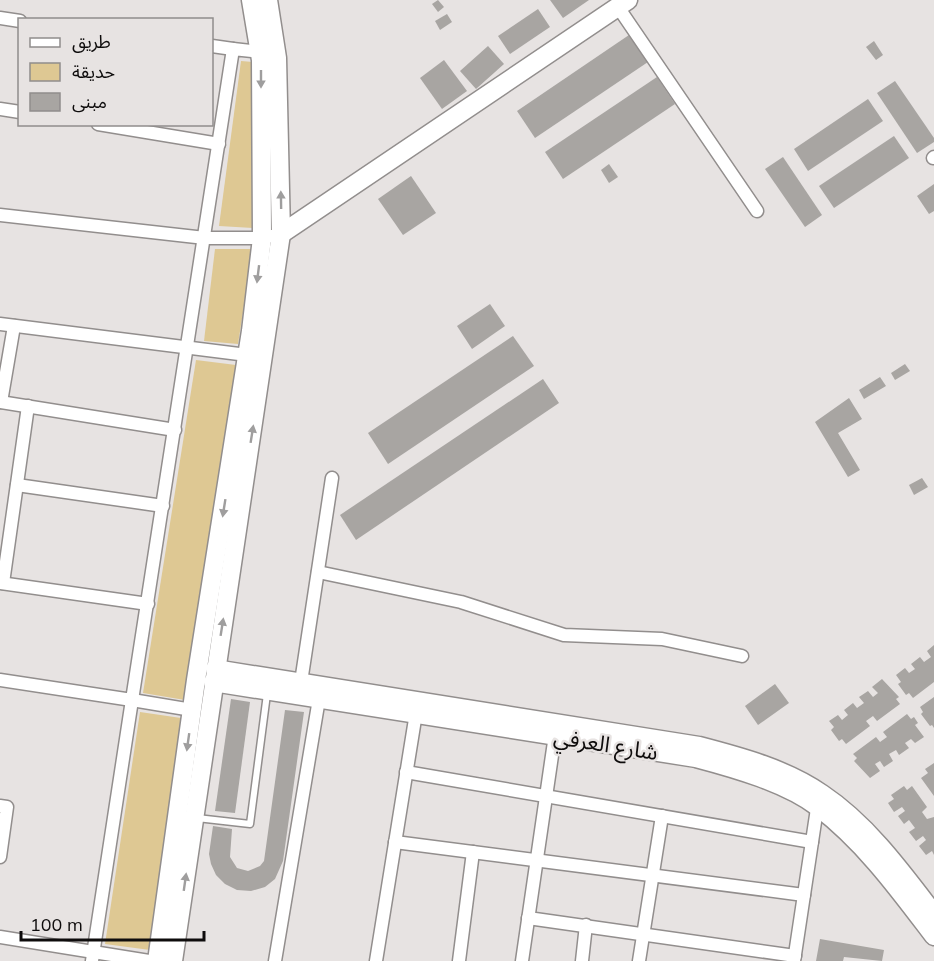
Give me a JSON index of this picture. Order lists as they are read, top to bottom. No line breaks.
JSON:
{"streets":{"street":["شارع العرفي"]},"legend":["طريق","حديقة","مبنى"],"scale_bar":"100 m"}
